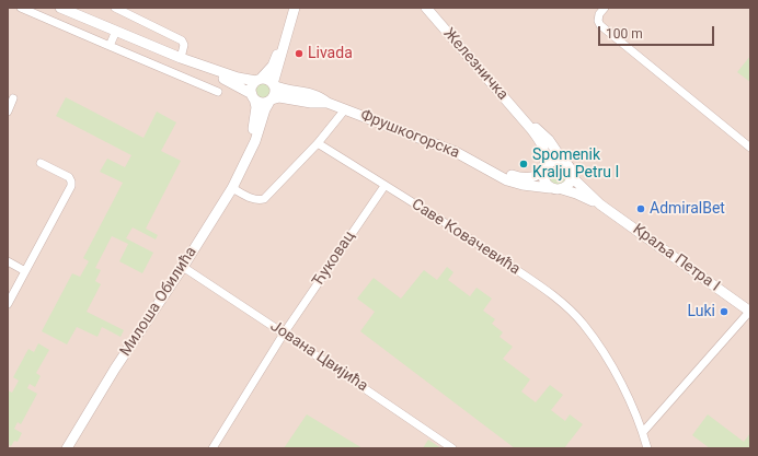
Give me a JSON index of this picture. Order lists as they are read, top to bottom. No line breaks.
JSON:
{"streets":{"street":["Железничка","Фрушкогорска","Саве Ковачевића","Краља Петра I","Ћуковац","Милоша Обилића","Јована Цвијића"]},"crossings":[["Железничка","Фрушкогорска"],["Железничка","Краља Петра I"],["Фрушкогорска","Краља Петра I"],["Фрушкогорска","Милоша Обилића"],["Саве Ковачевића","Ћуковац"],["Ћуковац","Јована Цвијића"],["Милоша Обилића","Јована Цвијића"]],"places":["Livada","Spomenik Kralju Petru I","AdmiralBet","Luki"],"scale_bar":"100 m"}
